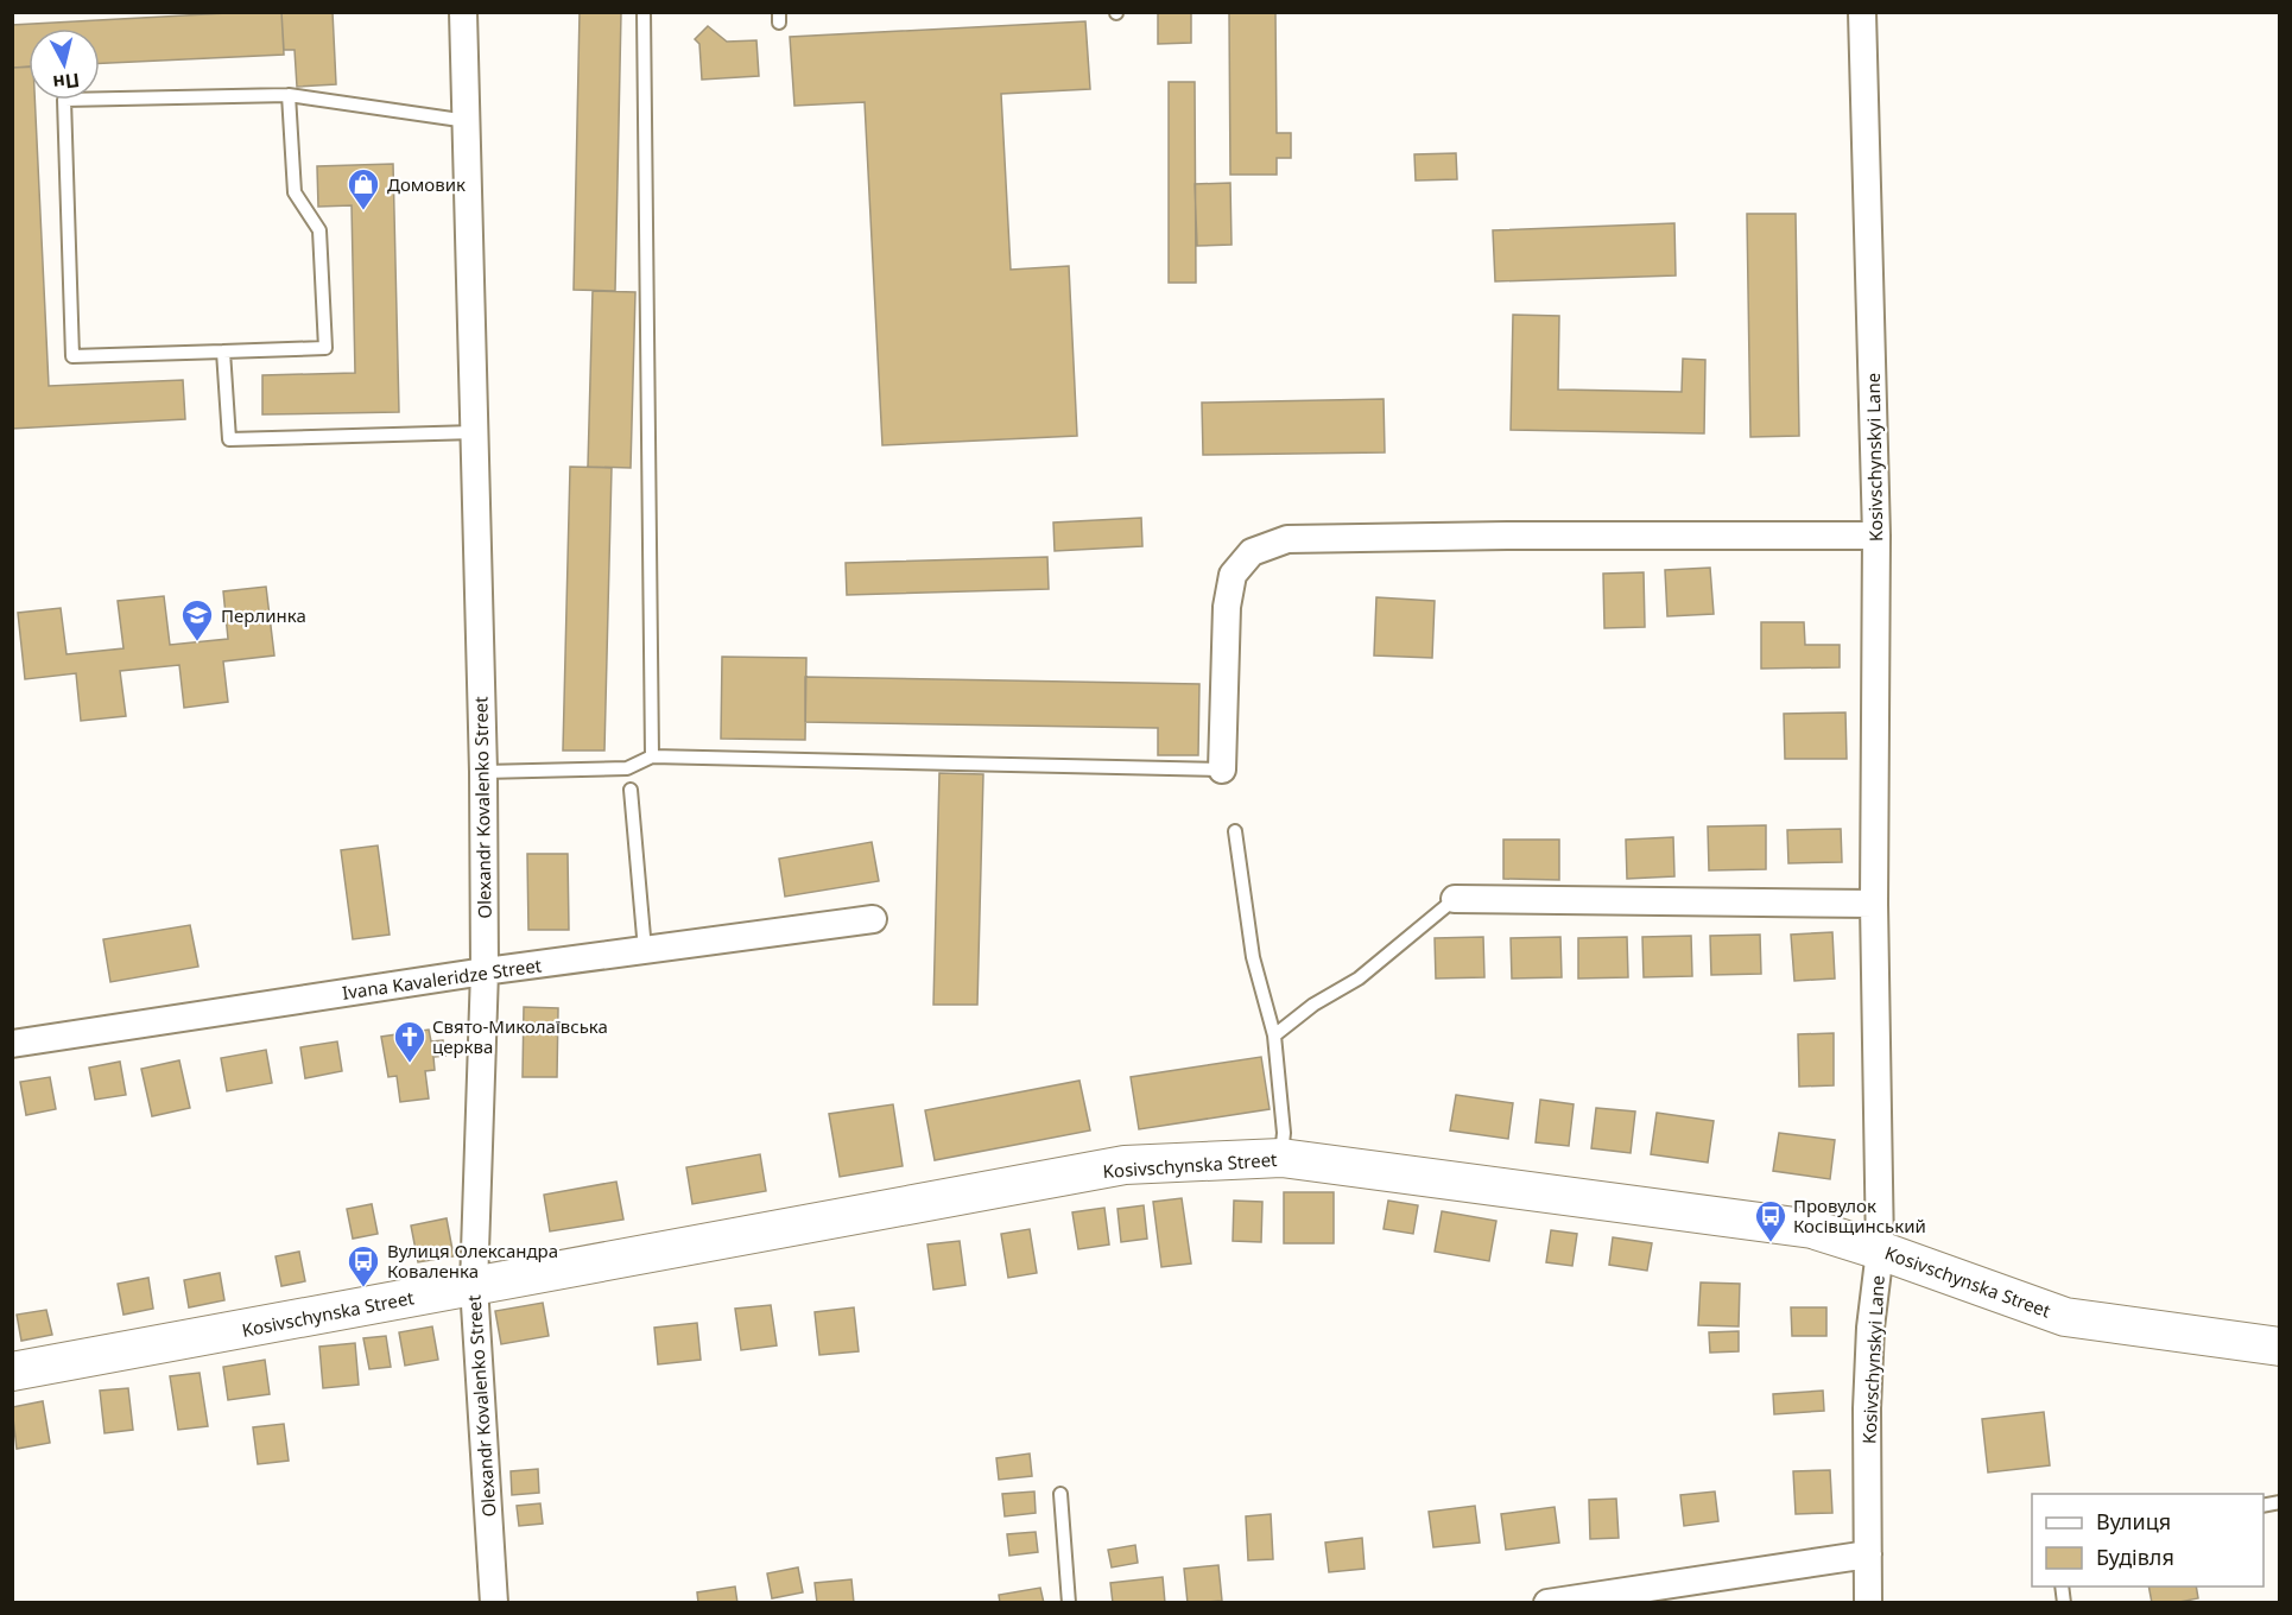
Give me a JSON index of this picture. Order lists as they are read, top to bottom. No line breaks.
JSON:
{"streets":{"street":["Kosivschynskyi Lane","Olexandr Kovalenko Street","Ivana Kavaleridze Street","Kosivschynska Street"]},"crossings":[["Kosivschynskyi Lane","Kosivschynska Street"],["Olexandr Kovalenko Street","Ivana Kavaleridze Street"],["Olexandr Kovalenko Street","Kosivschynska Street"]],"places":{"shop":["Домовик"],"school or university":["Перлинка"],"church":["Свято-Миколаївська церква"],"bus stop":["Провулок Косівщинський","Вулиця Олександра Коваленка"]},"legend":["Вулиця","Будівля"],"north":"bottom"}
